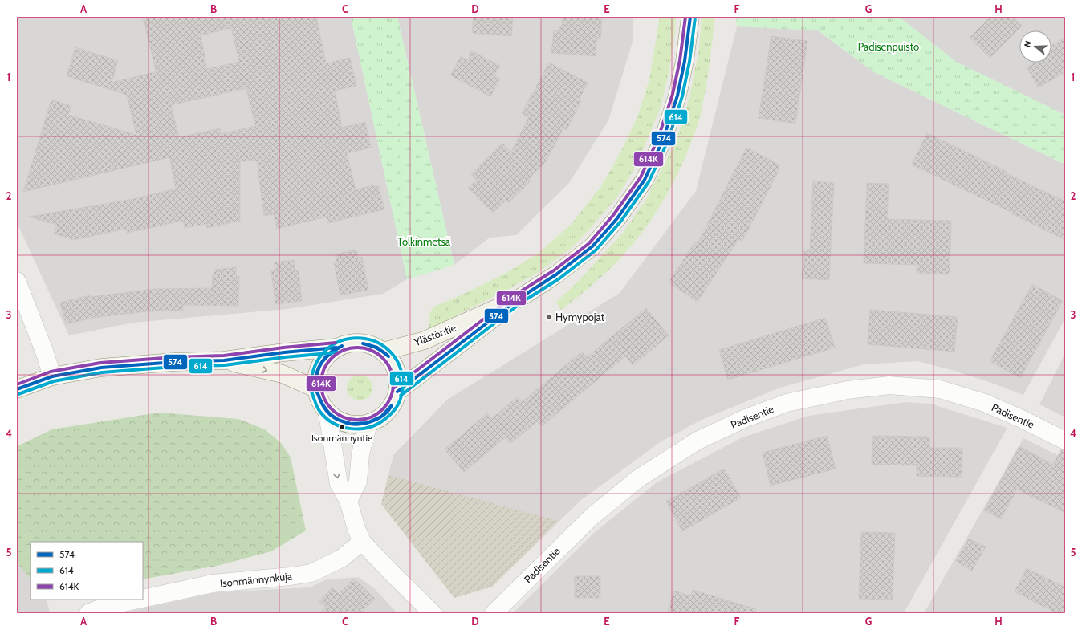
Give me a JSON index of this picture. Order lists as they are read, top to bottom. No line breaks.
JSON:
{"streets":{"main road":["Ylästöntie"],"street":["Padisentie","Isonmännynkuja"]},"parks":["Padisenpuisto","Tolkinmetsä"],"places":["Hymypojat","Isonmännyntie"],"lines":["transit line 574","transit line 614K","transit line 614"],"legend":["574","614","614K"],"north":"left","grid":{"columns":["A","B","C","D","E","F","G","H"],"rows":["1","2","3","4","5"]}}
